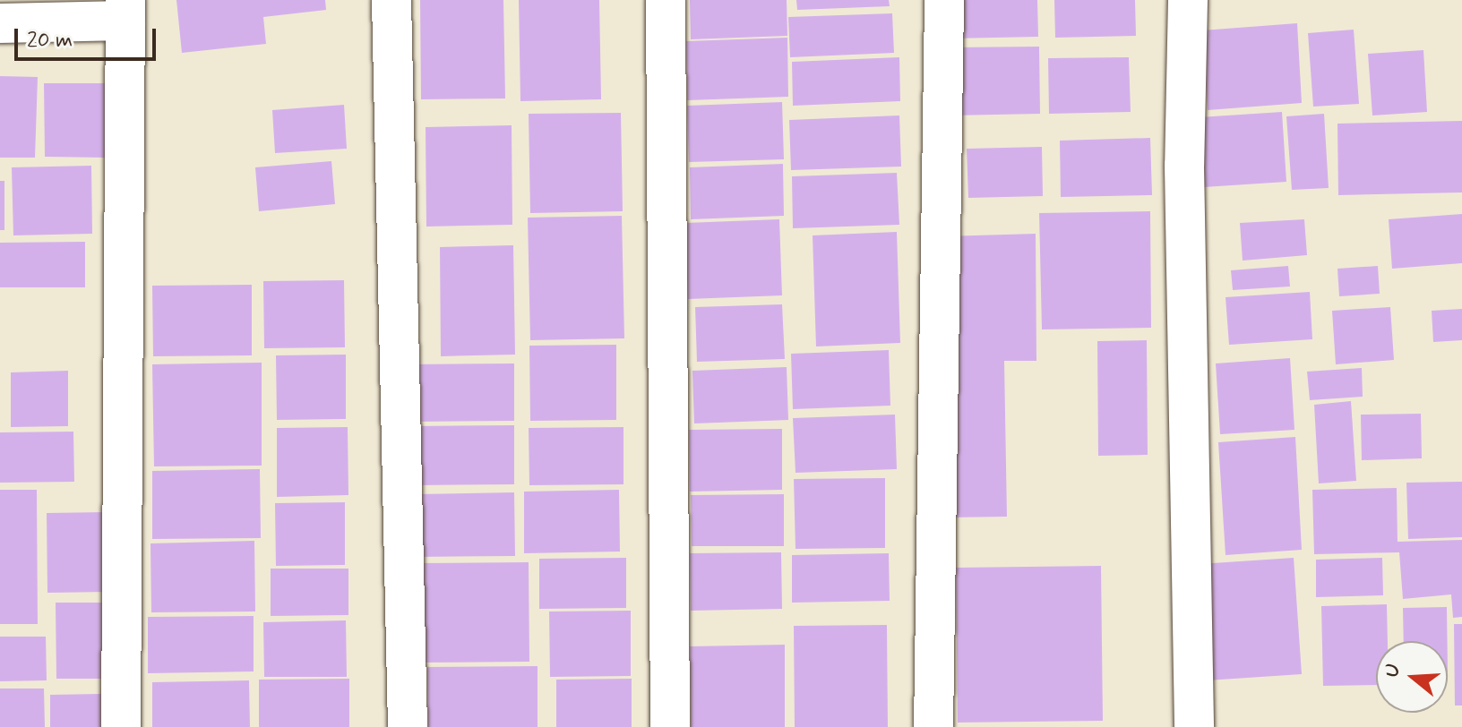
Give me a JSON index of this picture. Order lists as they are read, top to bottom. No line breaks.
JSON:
{"scale_bar":"20 m","north":"left"}
